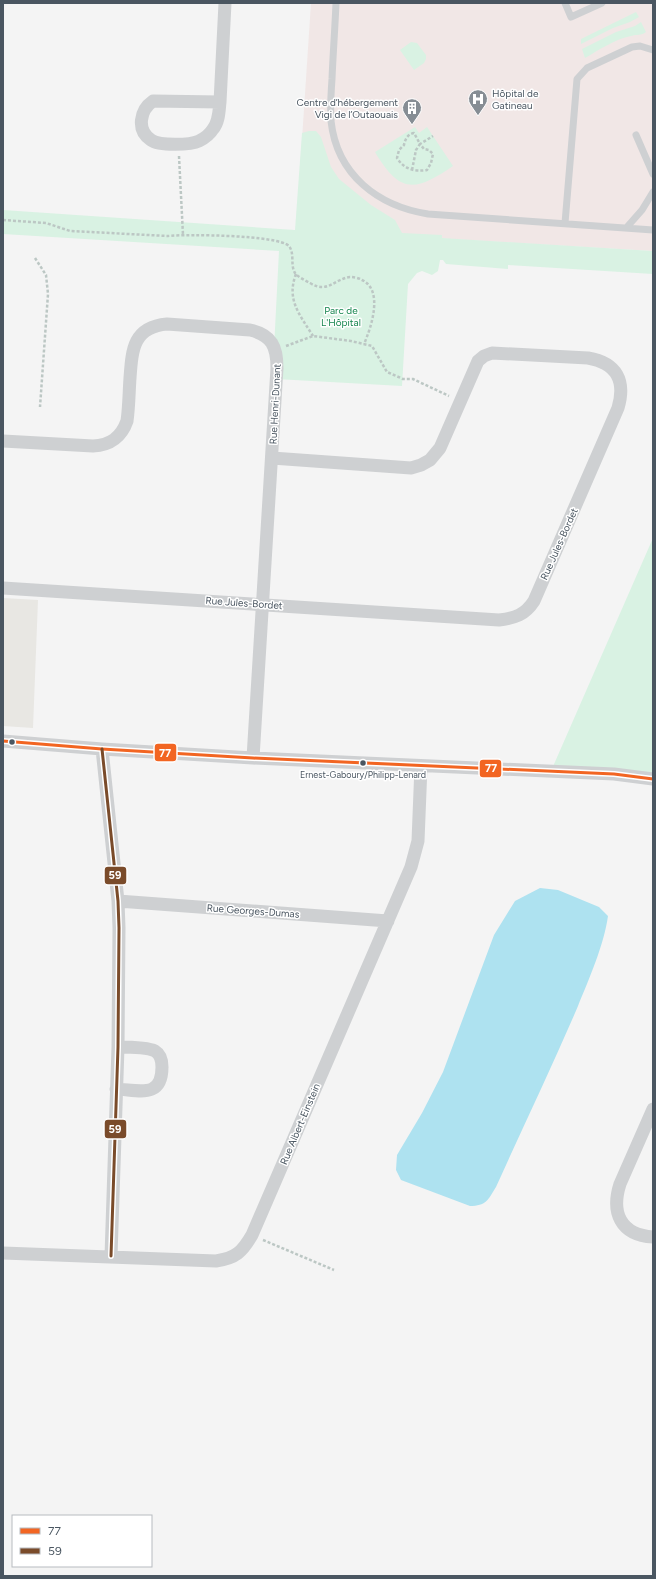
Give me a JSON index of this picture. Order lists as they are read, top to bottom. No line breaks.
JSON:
{"streets":{"street":["Rue Henri-Dunant","Rue Jules-Bordet","Rue Georges-Dumas","Rue Albert-Einstein"]},"crossings":[["Rue Henri-Dunant","Rue Jules-Bordet"],["Rue Georges-Dumas","Rue Albert-Einstein"]],"parks":["Parc de L'Hôpital"],"places":{"hospital":["Hôpital de Gatineau"],"building":["Centre d’hébergement Vigi de l’Outaouais"],"other":["Ernest-Gaboury/Philipp-Lenard"]},"lines":["transit line 77","transit line 59"],"legend":["77","59"]}
